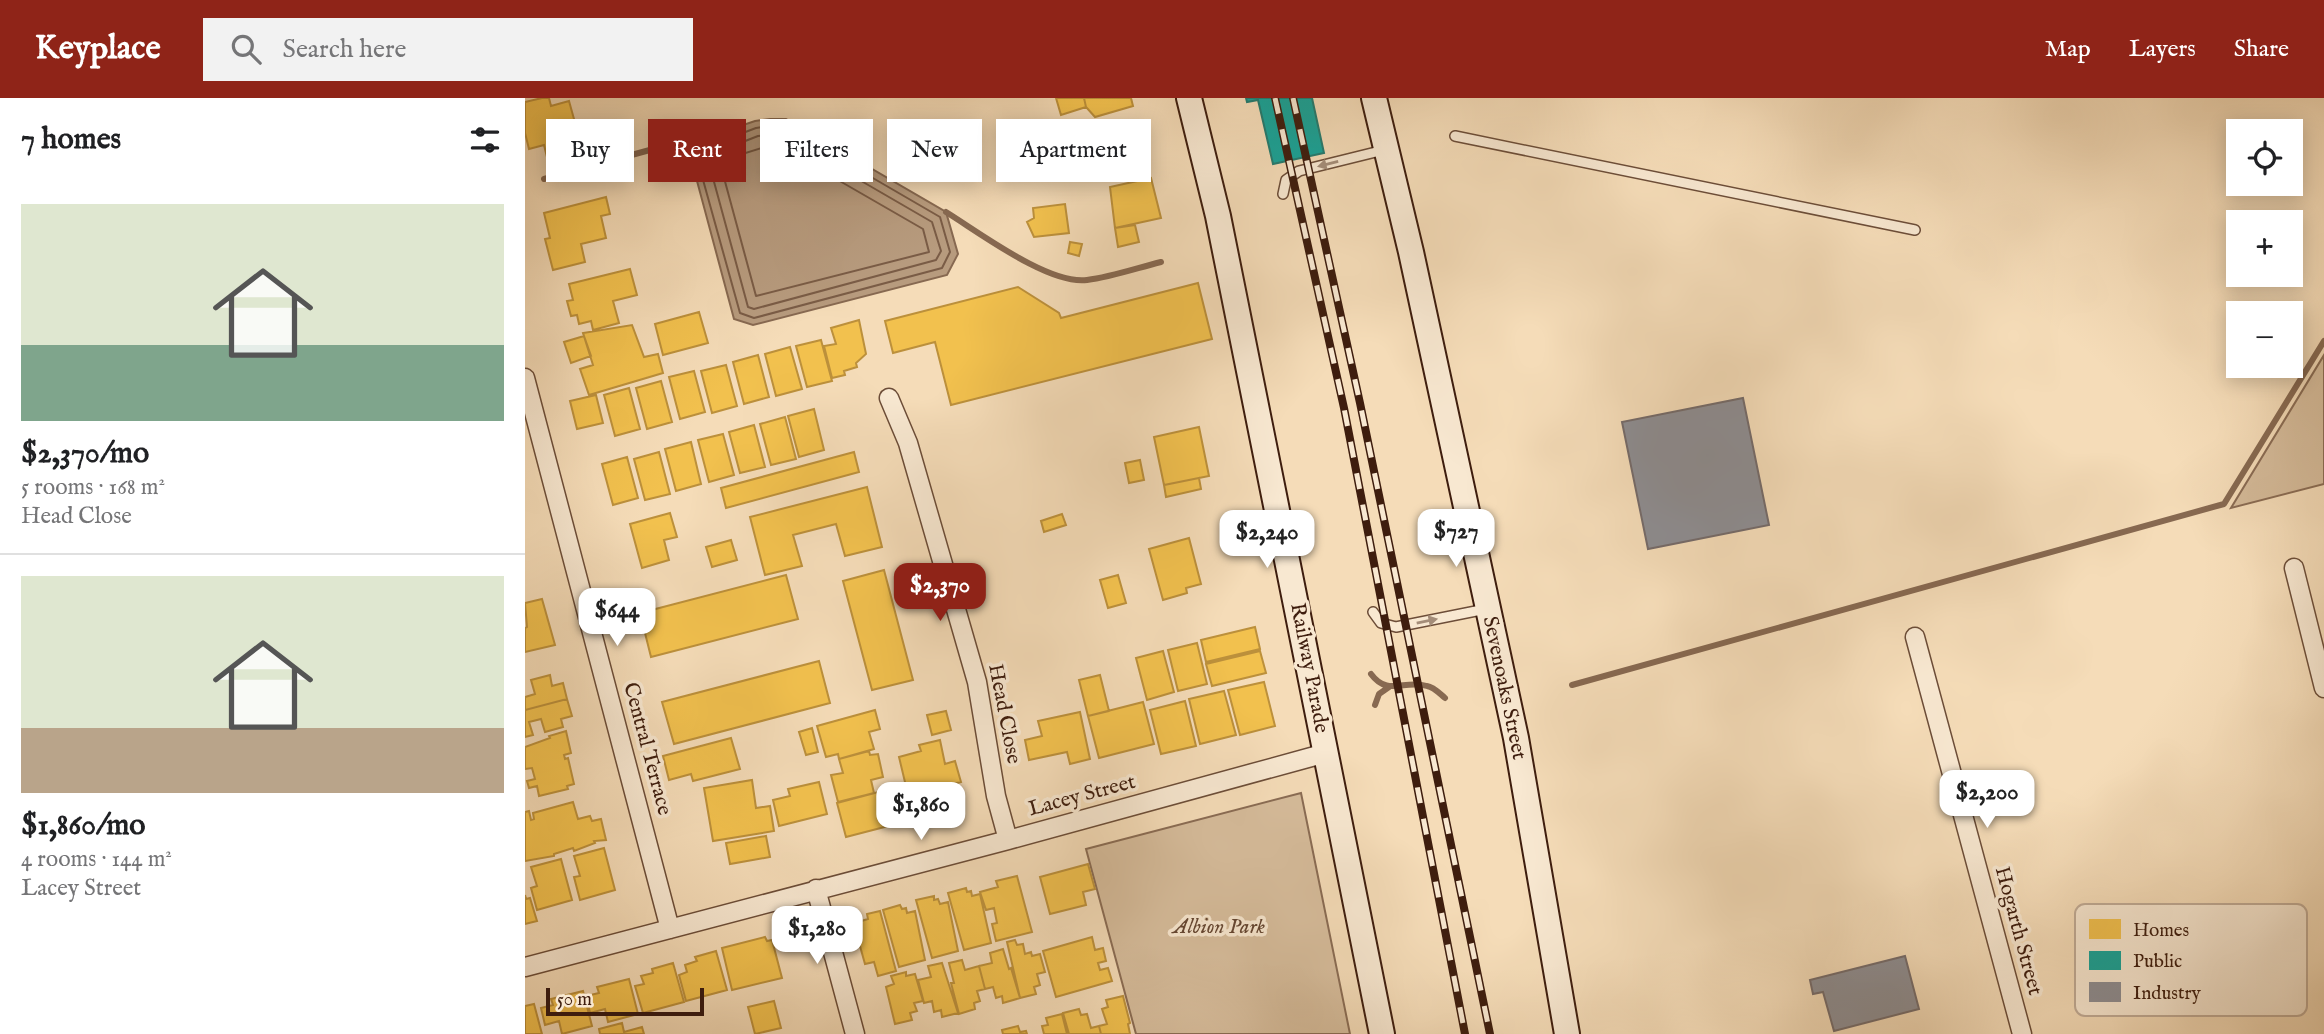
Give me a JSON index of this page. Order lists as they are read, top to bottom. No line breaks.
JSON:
{"streets":{"main road":["Railway Parade","Sevenoaks Street"],"street":["Head Close","Central Terrace","Lacey Street","Hogarth Street"]},"crossings":[["Railway Parade","Lacey Street"],["Head Close","Lacey Street"],["Central Terrace","Lacey Street"]],"parks":["Albion Park"],"legend":["Homes","Public","Industry"],"scale_bar":"50 m","page":{"header":"Keyplace","search":"Search here","nav":["Map","Layers","Share"],"heading":"7 homes","map_buttons":["+","−"],"chip":["Buy","Rent","Filters","New","Apartment"],"list":[{"name":"$2,370/mo","note":"5 rooms · 168 m² · Head Close"},{"name":"$1,860/mo","note":"4 rooms · 144 m² · Lacey Street"}],"price":["$727","$2,240","$2,370","$644","$2,200","$1,860","$1,280"],"scale":"50 m"}}
